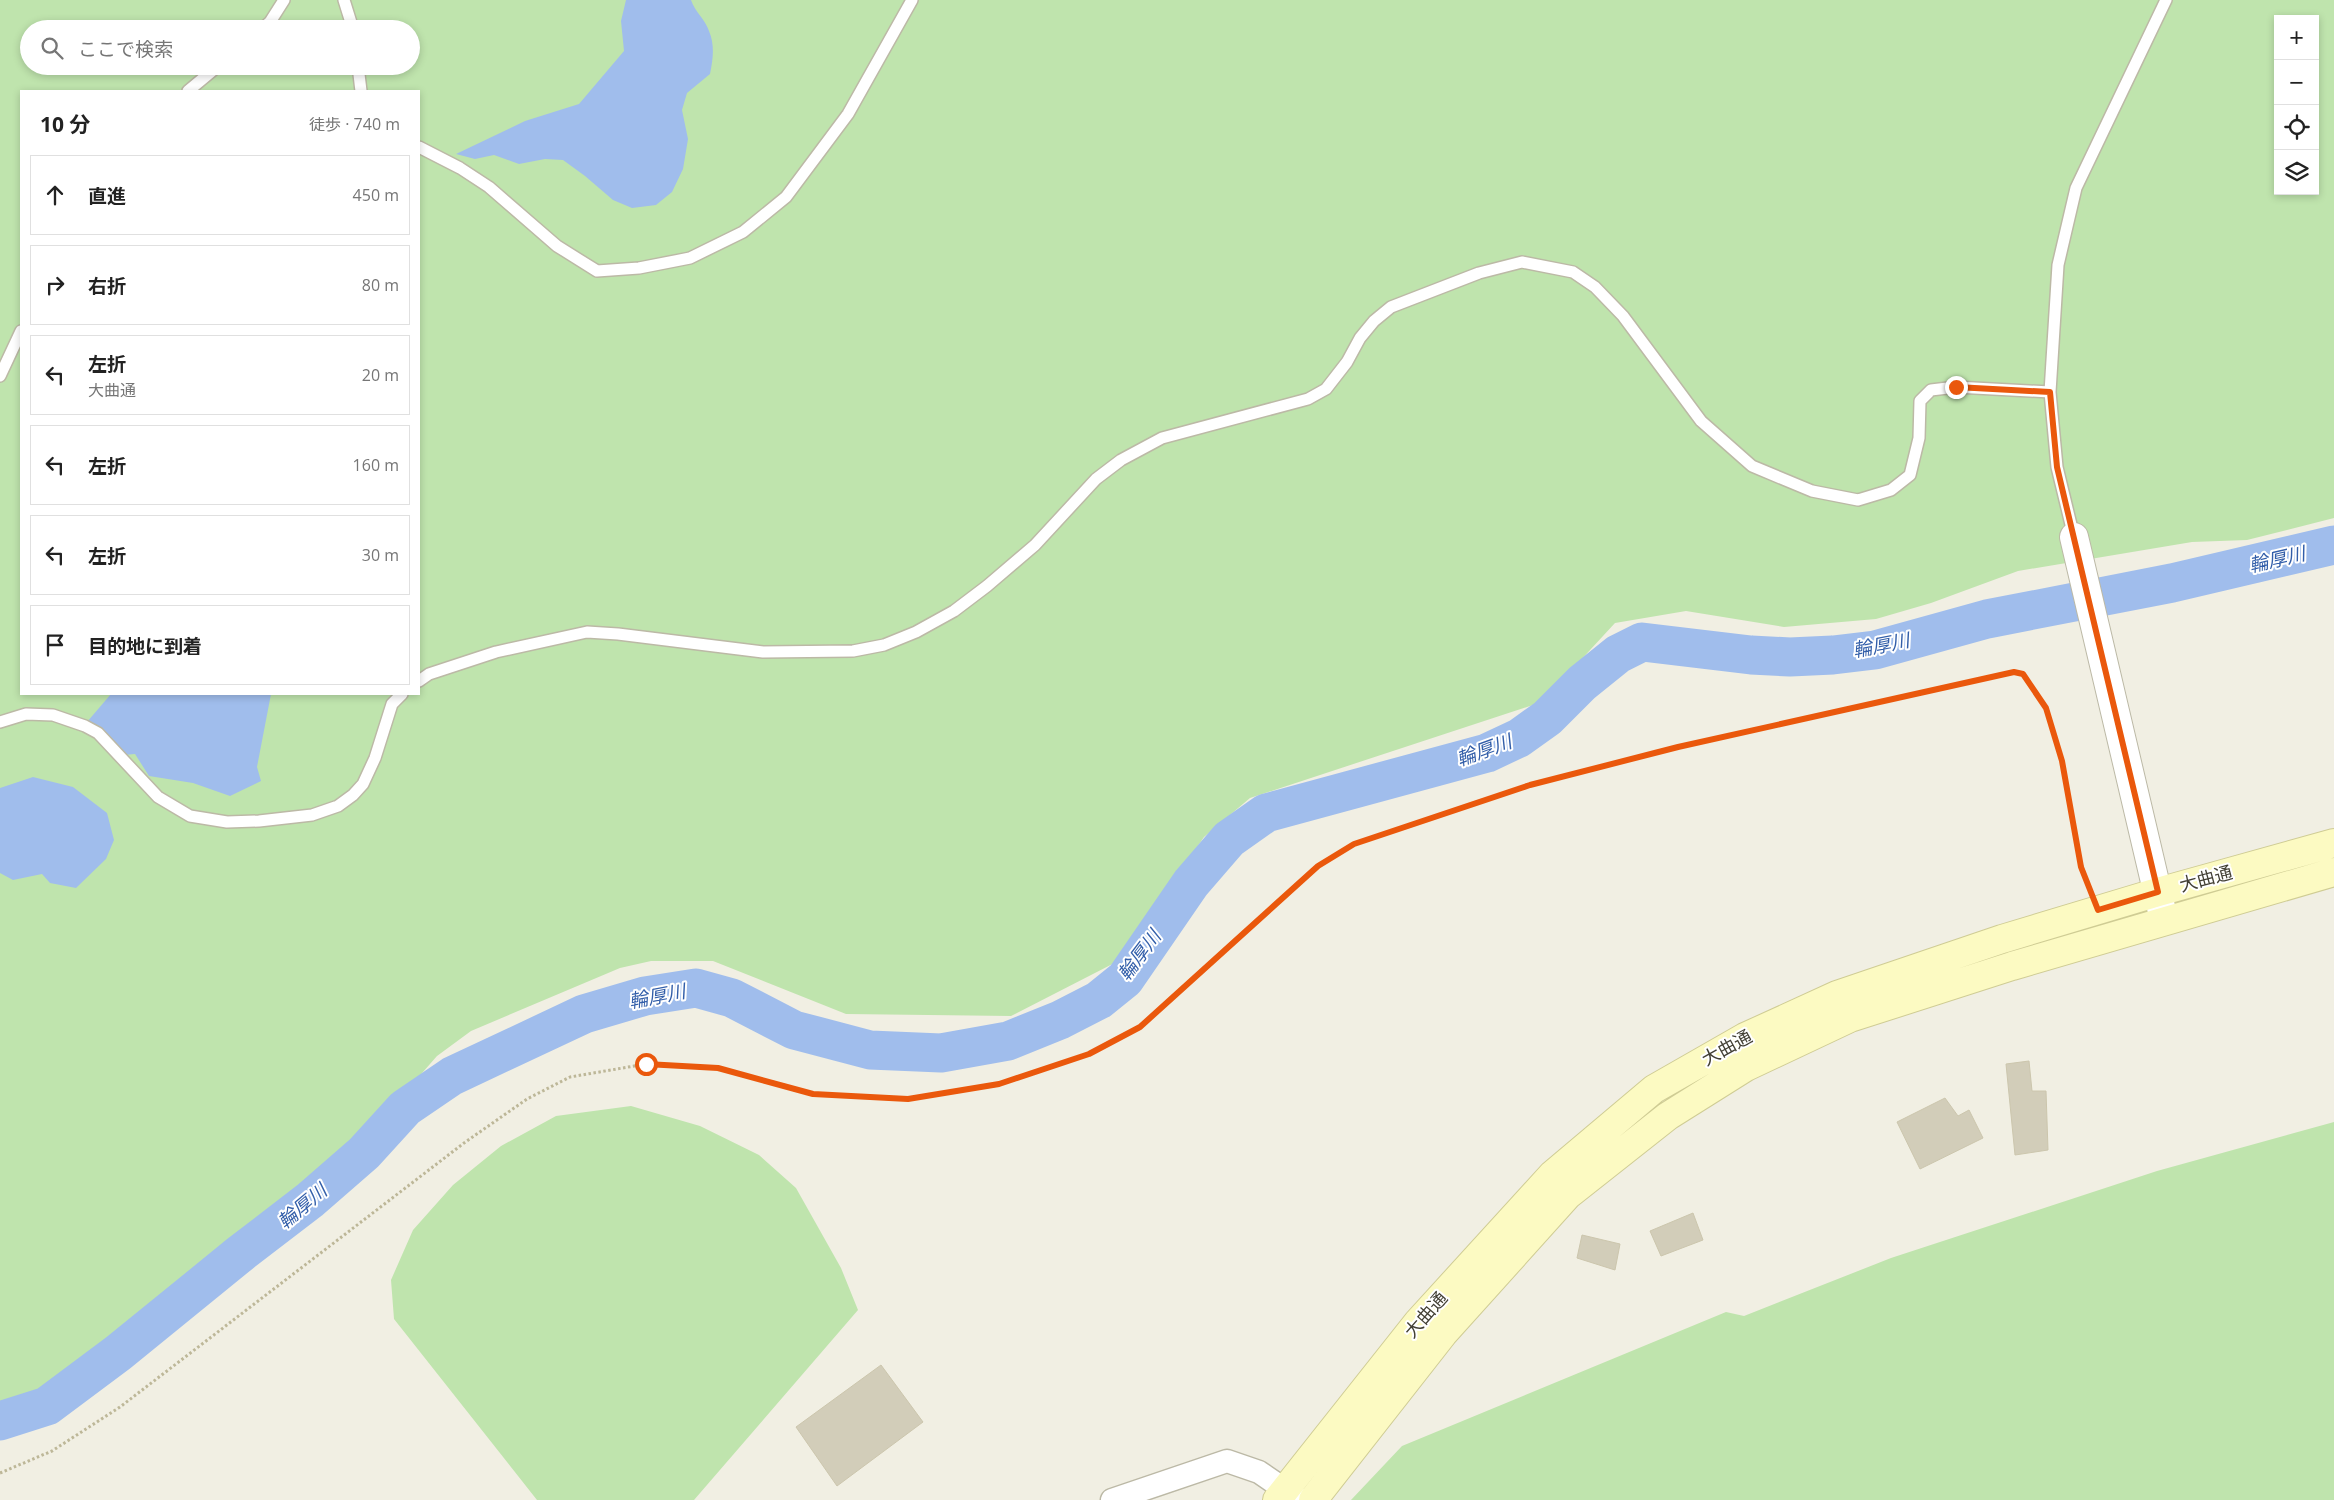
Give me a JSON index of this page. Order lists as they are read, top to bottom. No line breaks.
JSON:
{"streets":{"main road":["大曲通"]},"water":["輪厚川"],"page":{"map_buttons":["+","−"],"search":"ここで検索","heading":["10 分","徒歩 · 740 m"],"list":[["直進","450 m"],["右折","80 m"],["左折","大曲通","20 m"],["左折","160 m"],["左折","30 m"],"目的地に到着"]}}
